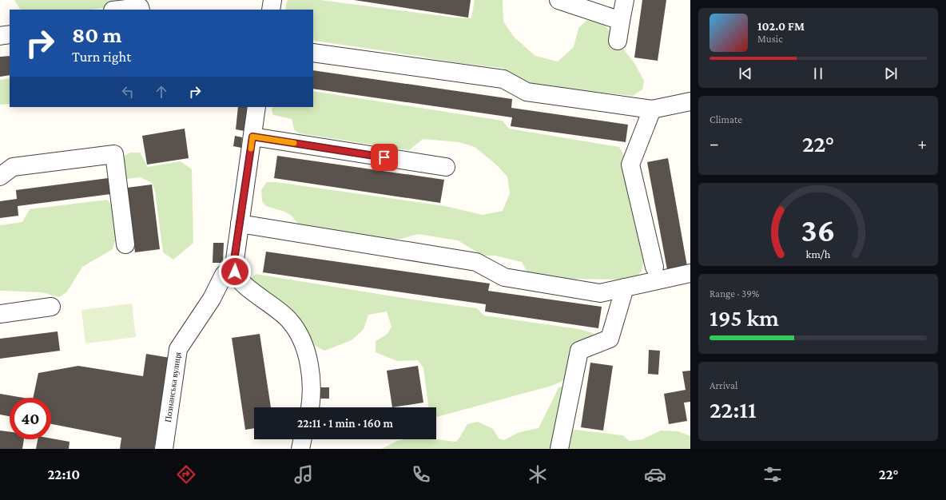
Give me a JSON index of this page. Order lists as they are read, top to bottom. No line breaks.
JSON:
{"streets":{"street":["Познанська вулиця"]},"page":{"turn":["80 m","Turn right"],"song":["102.0 FM","Music"],"tile":["Climate",["Range · 39%","195 km"],["Arrival","22:11"]],"heat":["−","22°","+"],"limit":"40","trip":"22:11 · 1 min · 160 m","tabs":["22:10","22°"],"gauge":["36","km/h"]}}
